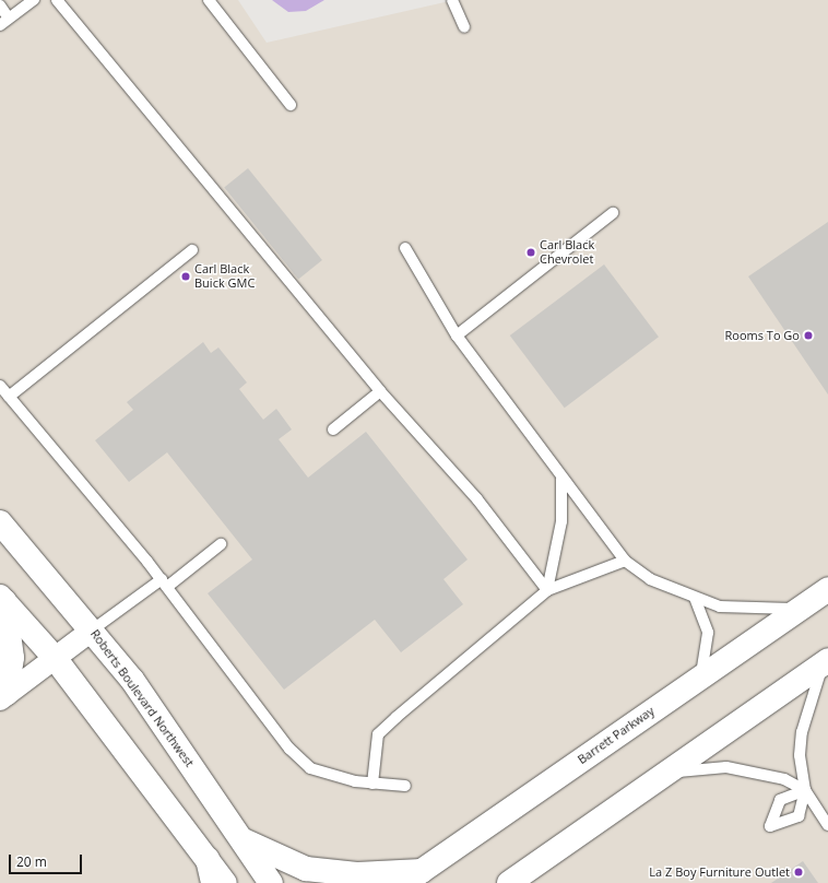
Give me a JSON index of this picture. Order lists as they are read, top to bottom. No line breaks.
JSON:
{"streets":{"main road":["Roberts Boulevard Northwest","Barrett Parkway"]},"places":["Carl Black Chevrolet","Carl Black Buick GMC","Rooms To Go","La Z Boy Furniture Outlet"],"scale_bar":"20 m"}
